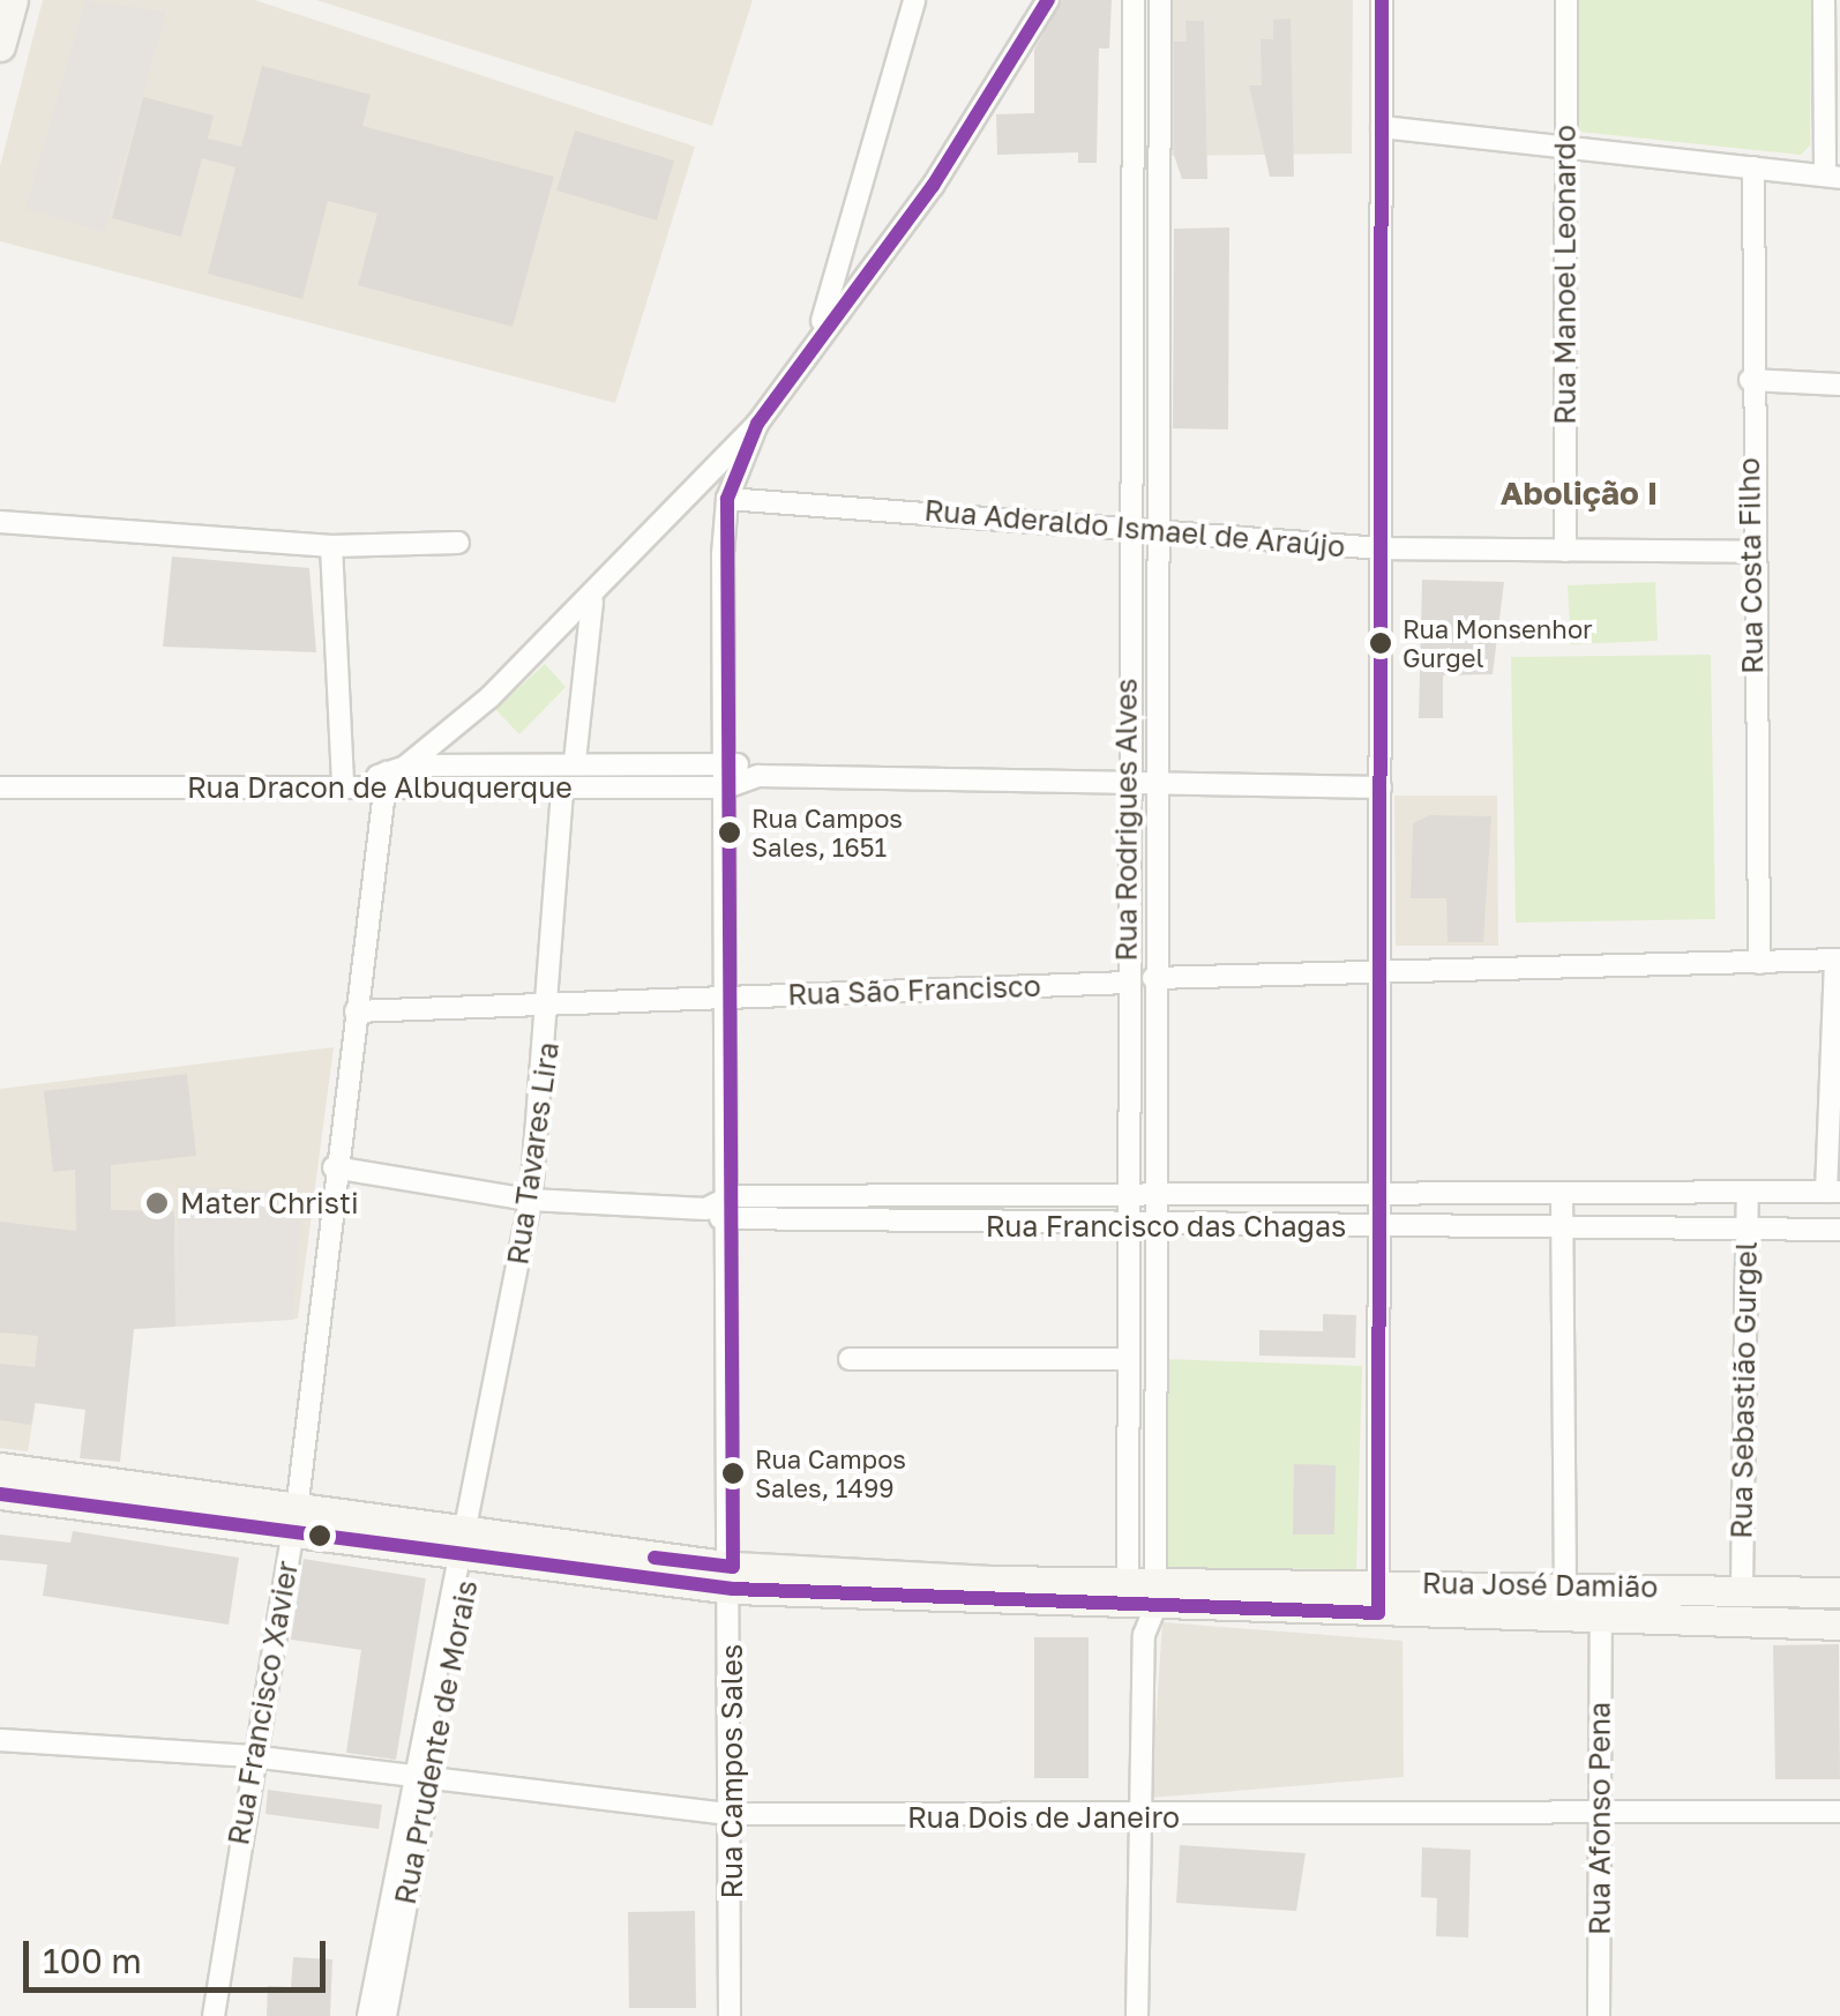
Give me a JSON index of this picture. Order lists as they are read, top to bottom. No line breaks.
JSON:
{"streets":{"street":["Rua Manoel Leonardo","Rua Aderaldo Ismael de Araújo","Rua Costa Filho","Rua Dracon de Albuquerque","Rua Rodrigues Alves","Rua São Francisco","Rua Tavares Lira","Rua Francisco das Chagas","Rua Sebastião Gurgel","Rua José Damião","Rua Francisco Xavier","Rua Prudente de Morais","Rua Campos Sales","Rua Dois de Janeiro","Rua Afonso Pena"]},"crossings":[["Rua Manoel Leonardo","Rua Aderaldo Ismael de Araújo"],["Rua Aderaldo Ismael de Araújo","Rua Costa Filho"],["Rua Aderaldo Ismael de Araújo","Rua Rodrigues Alves"],["Rua Aderaldo Ismael de Araújo","Rua Campos Sales"],["Rua Dracon de Albuquerque","Rua Rodrigues Alves"],["Rua Dracon de Albuquerque","Rua Tavares Lira"],["Rua Dracon de Albuquerque","Rua Francisco Xavier"],["Rua Dracon de Albuquerque","Rua Campos Sales"],["Rua Rodrigues Alves","Rua São Francisco"],["Rua Rodrigues Alves","Rua Francisco das Chagas"],["Rua Rodrigues Alves","Rua José Damião"],["Rua Rodrigues Alves","Rua Dois de Janeiro"],["Rua São Francisco","Rua Tavares Lira"],["Rua São Francisco","Rua Francisco Xavier"],["Rua São Francisco","Rua Campos Sales"],["Rua Tavares Lira","Rua Francisco das Chagas"],["Rua Tavares Lira","Rua José Damião"],["Rua Tavares Lira","Rua Prudente de Morais"],["Rua Francisco das Chagas","Rua Sebastião Gurgel"],["Rua Francisco das Chagas","Rua Francisco Xavier"],["Rua Francisco das Chagas","Rua Campos Sales"],["Rua Sebastião Gurgel","Rua José Damião"],["Rua José Damião","Rua Francisco Xavier"],["Rua José Damião","Rua Prudente de Morais"],["Rua José Damião","Rua Campos Sales"],["Rua José Damião","Rua Afonso Pena"],["Rua Francisco Xavier","Rua Dois de Janeiro"],["Rua Prudente de Morais","Rua Dois de Janeiro"],["Rua Campos Sales","Rua Dois de Janeiro"],["Rua Dois de Janeiro","Rua Afonso Pena"]],"districts":["Abolição I"],"places":["Rua Monsenhor Gurgel","Rua Campos Sales, 1651","Mater Christi","Rua Campos Sales, 1499"],"scale_bar":"100 m"}
